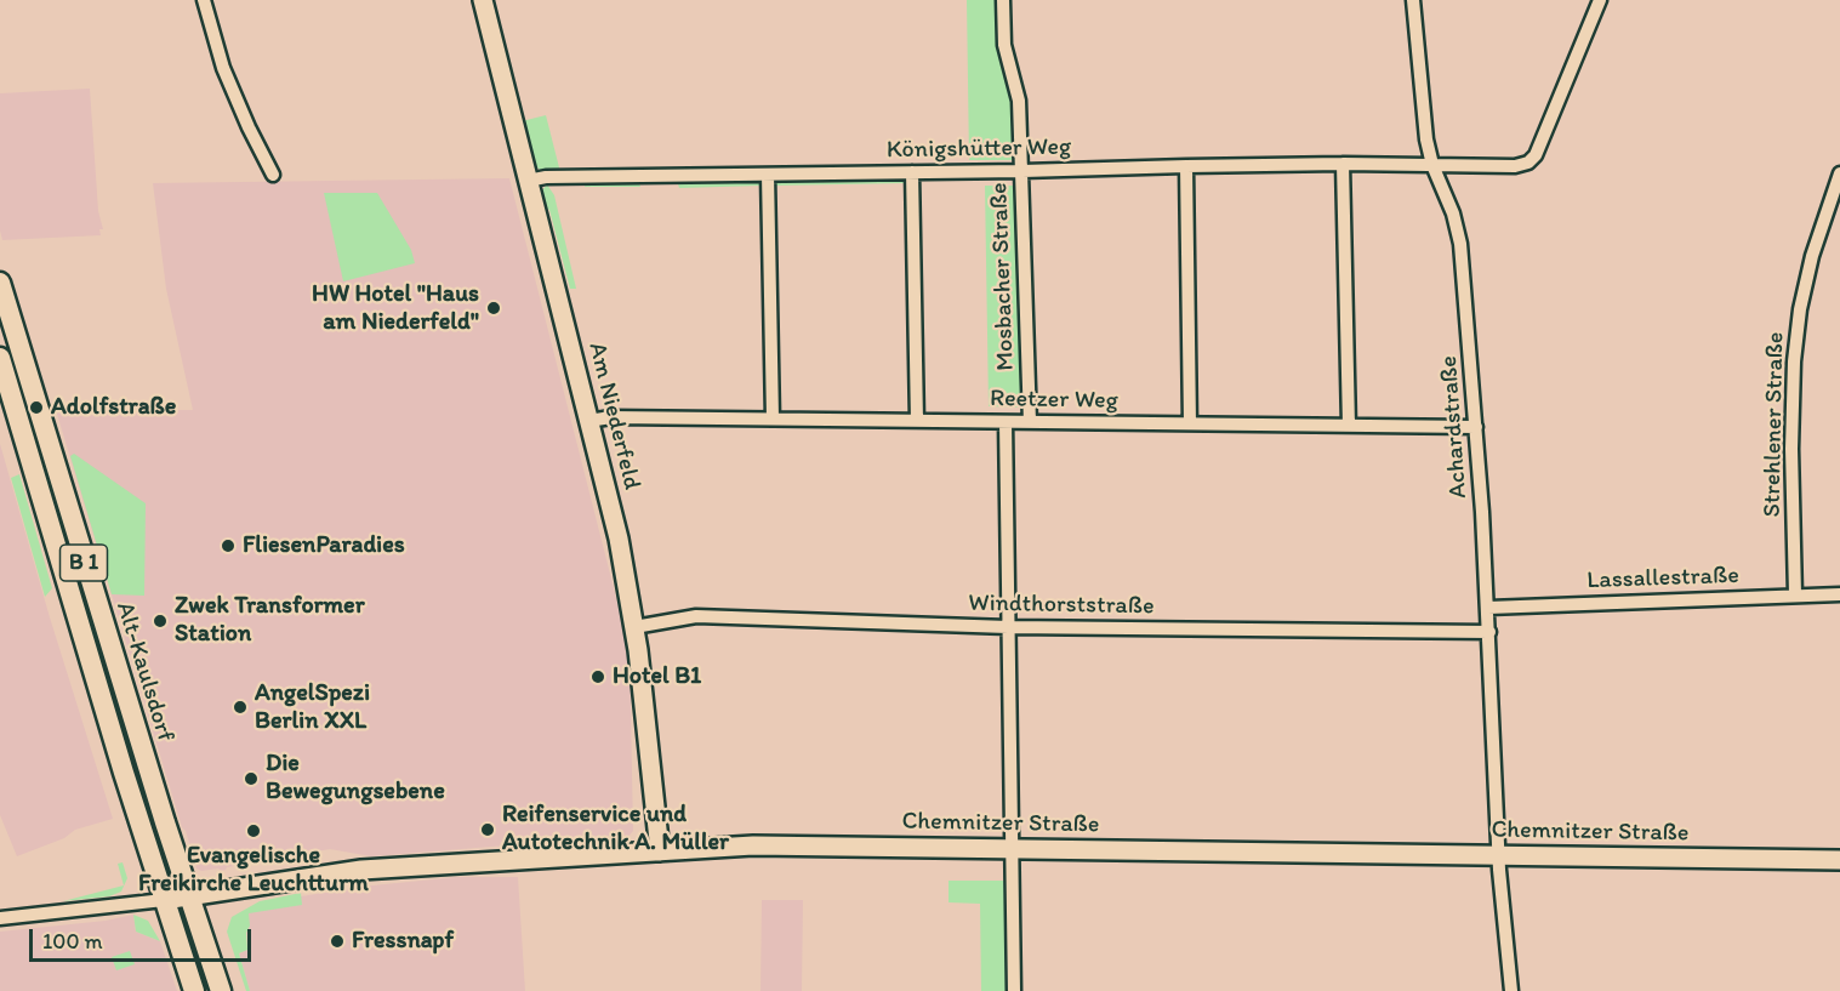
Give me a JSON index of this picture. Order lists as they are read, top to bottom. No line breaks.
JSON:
{"streets":{"main road":["Am Niederfeld","B 1","Alt-Kaulsdorf","Chemnitzer Straße"],"street":["Königshütter Weg","Mosbacher Straße","Reetzer Weg","Strehlener Straße","Achardstraße","Lassallestraße","Windthorststraße"]},"crossings":[["Königshütter Weg","Mosbacher Straße"],["Königshütter Weg","Am Niederfeld"],["Königshütter Weg","Achardstraße"],["Mosbacher Straße","Reetzer Weg"],["Reetzer Weg","Am Niederfeld"],["Reetzer Weg","Achardstraße"],["Am Niederfeld","Windthorststraße"],["Am Niederfeld","Chemnitzer Straße"],["Strehlener Straße","Lassallestraße"],["Achardstraße","Lassallestraße"],["Achardstraße","Windthorststraße"],["Achardstraße","Chemnitzer Straße"],["Alt-Kaulsdorf","Chemnitzer Straße"]],"places":["HW Hotel \"Haus am Niederfeld\"","Adolfstraße","FliesenParadies","Zwek Transformer Station","Hotel B1","AngelSpezi Berlin XXL","Die Bewegungsebene","Reifenservice und Autotechnik A. Müller","Evangelische Freikirche Leuchtturm","Fressnapf"],"scale_bar":"100 m"}
